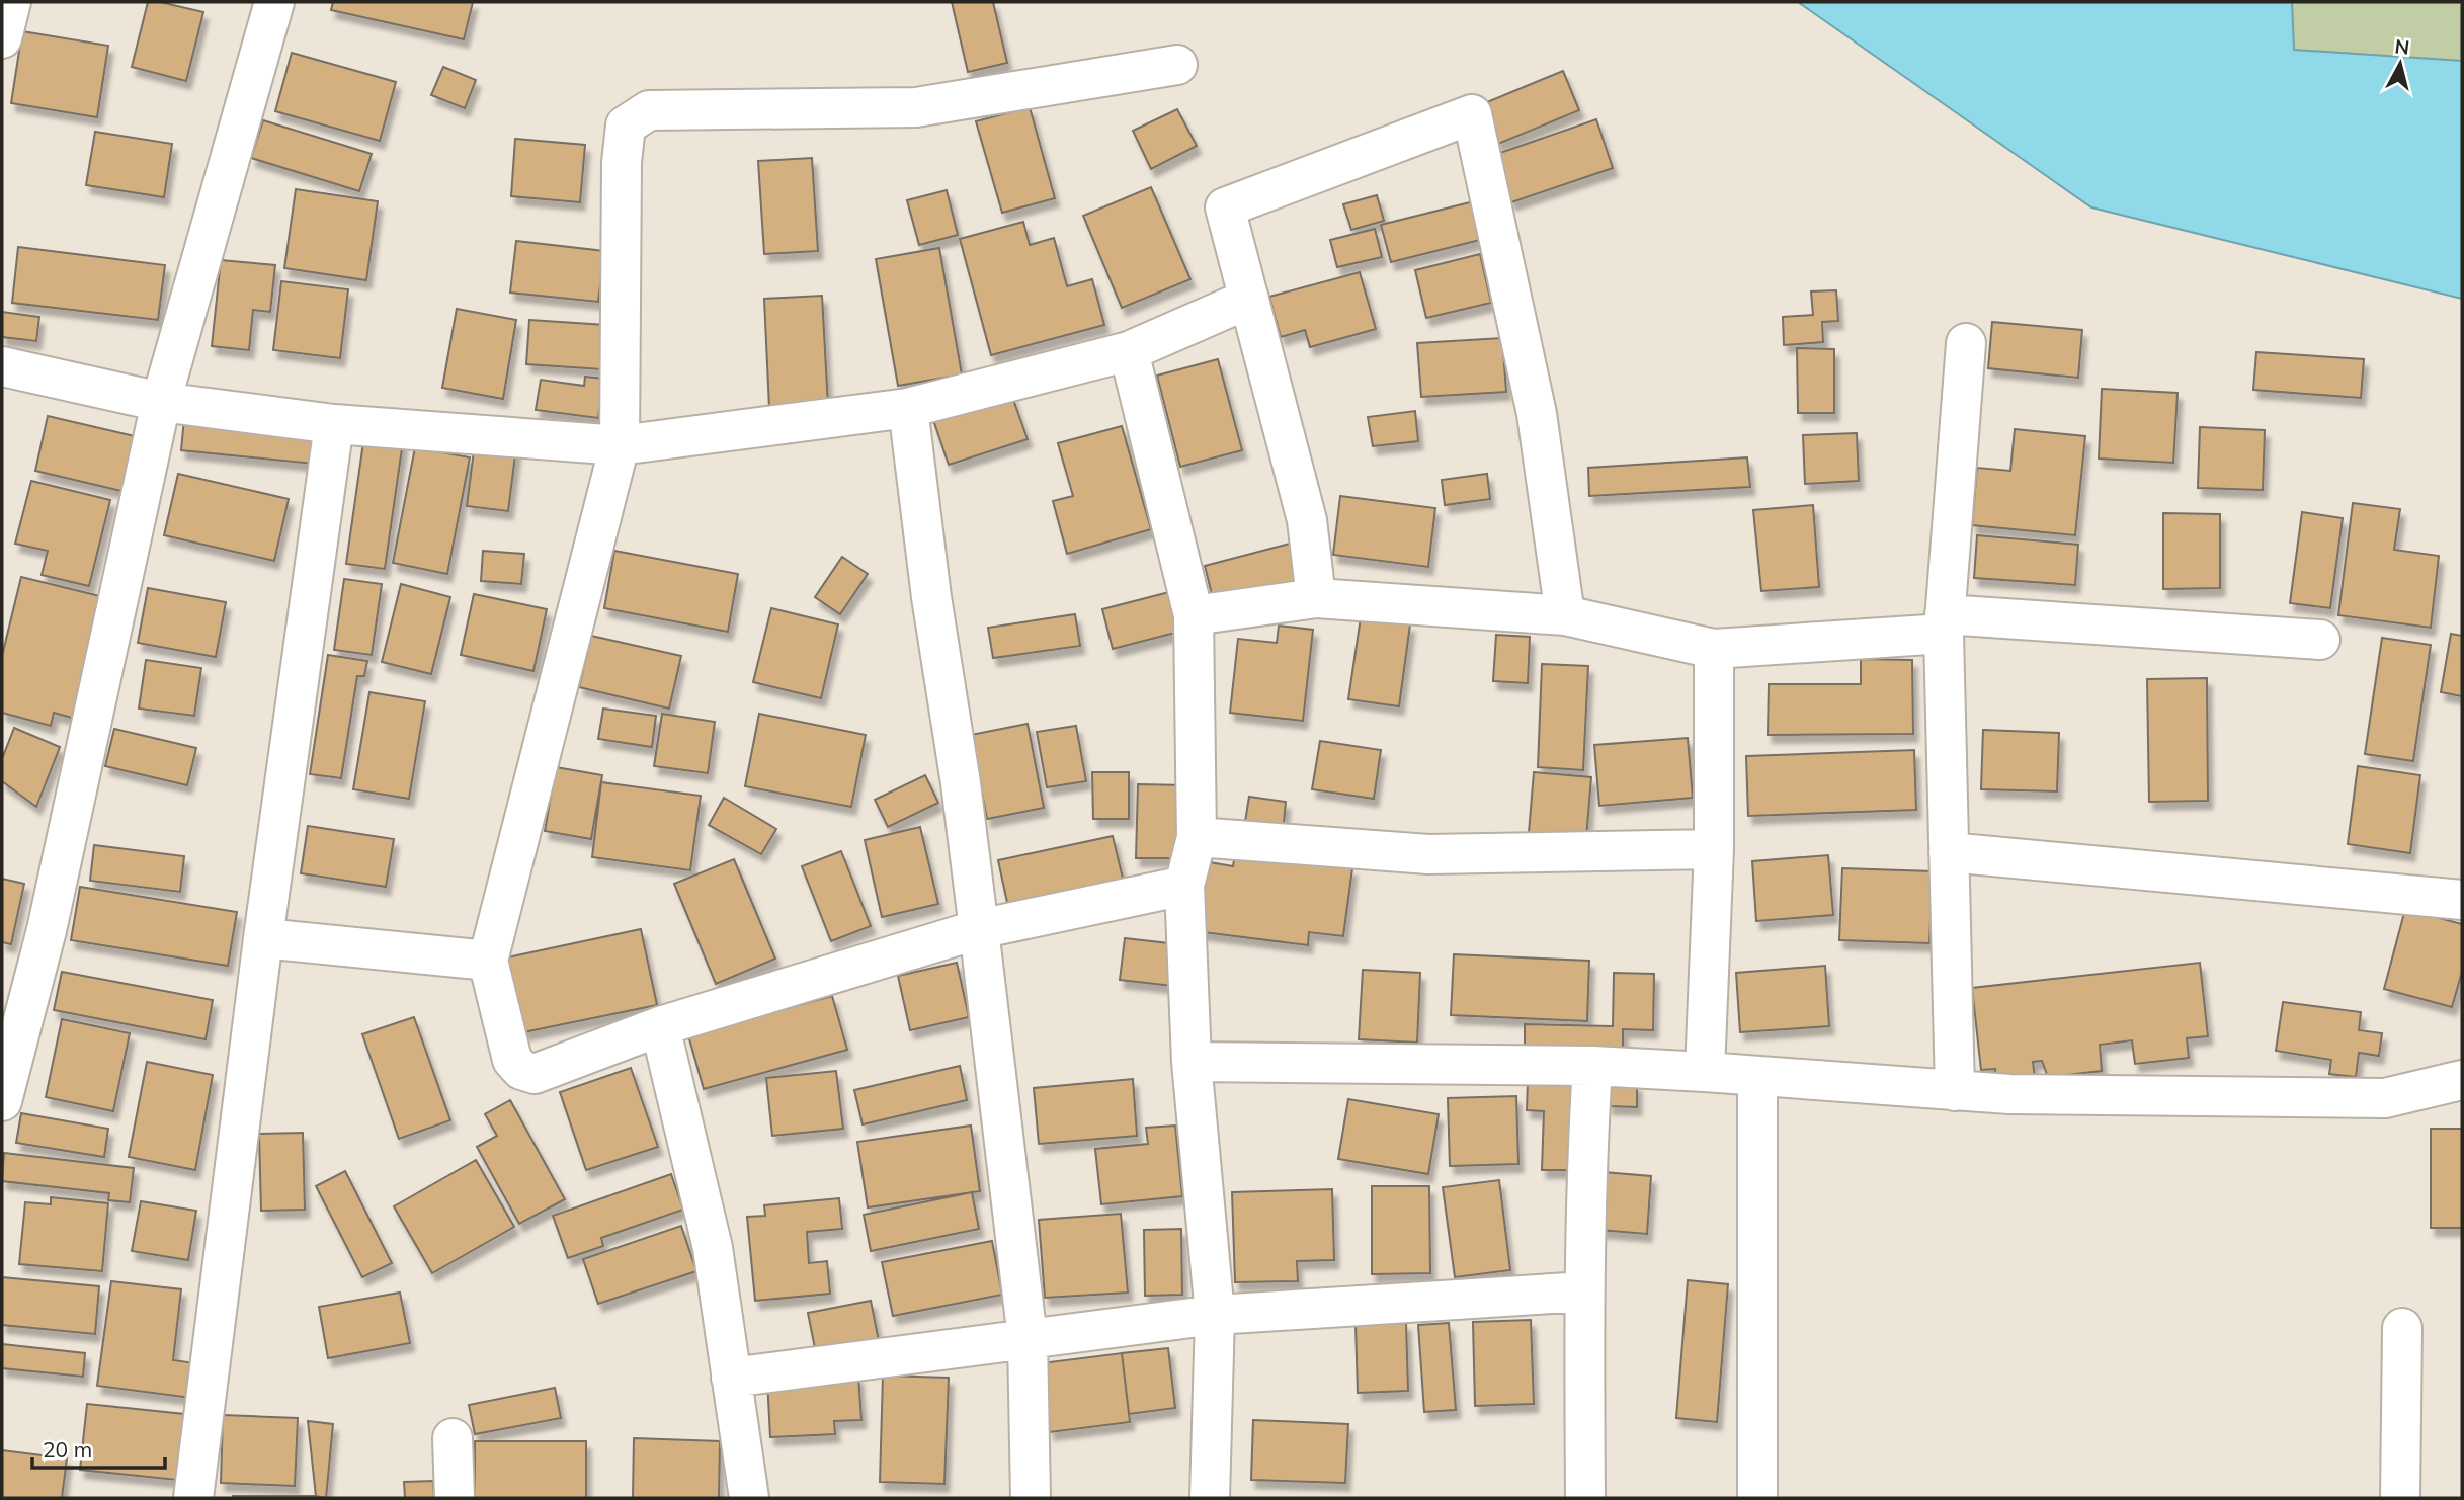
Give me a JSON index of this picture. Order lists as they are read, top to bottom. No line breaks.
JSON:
{"scale_bar":"20 m","north":"top"}
